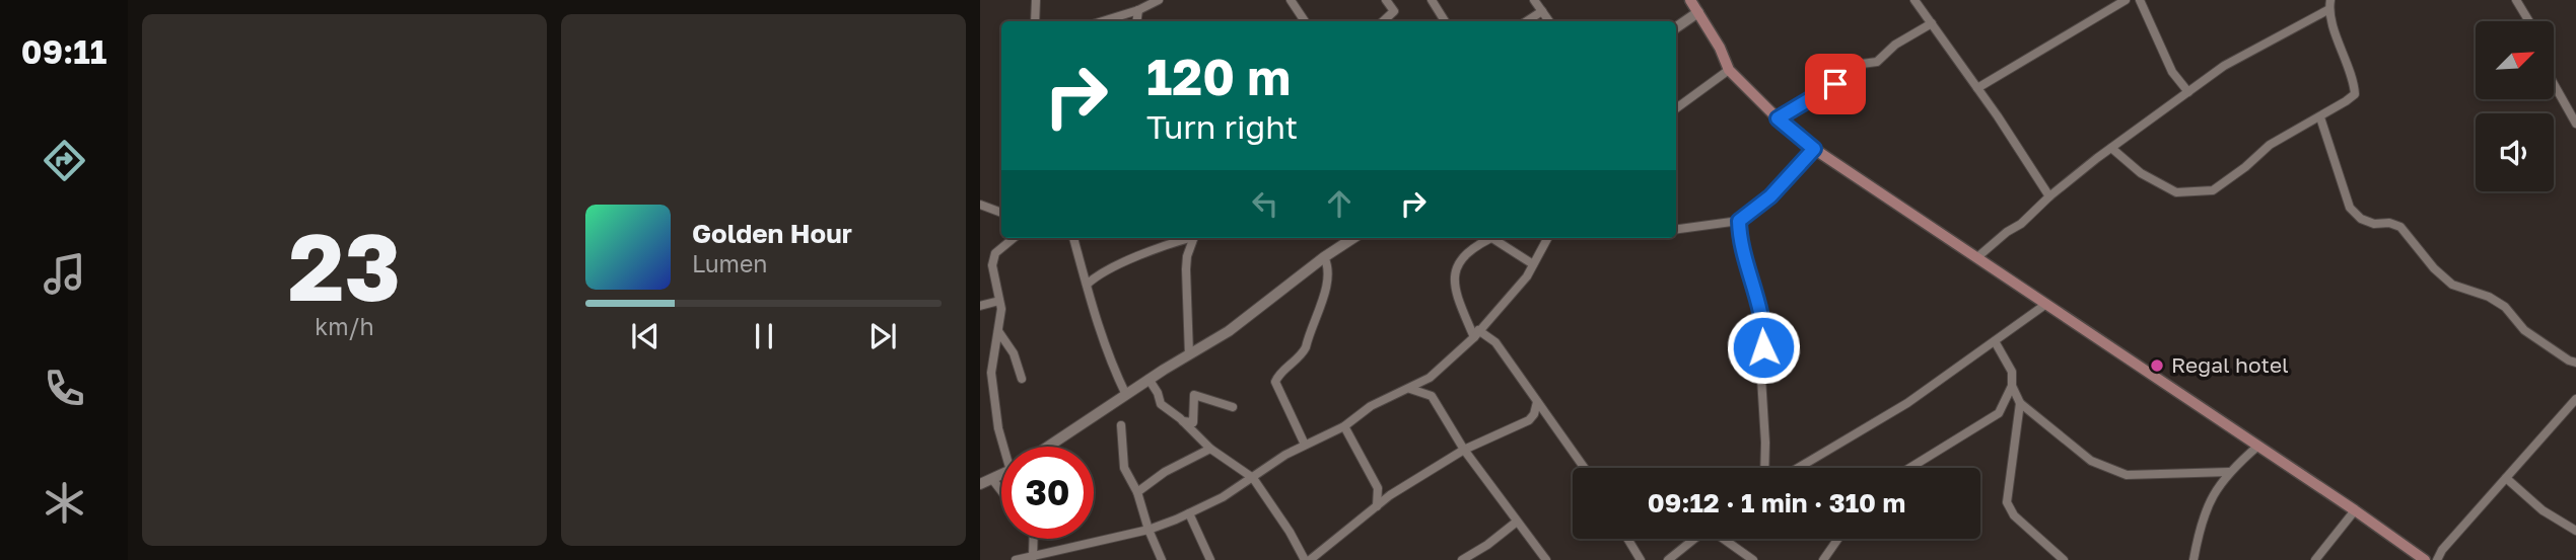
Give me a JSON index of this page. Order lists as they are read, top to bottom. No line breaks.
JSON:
{"places":["Regal hotel"],"north":"top right","page":{"tabs":"09:11","tile":["23","km/h"],"turn":["120 m","Turn right"],"song":["Golden Hour","Lumen"],"limit":"30","trip":"09:12 · 1 min · 310 m"}}
